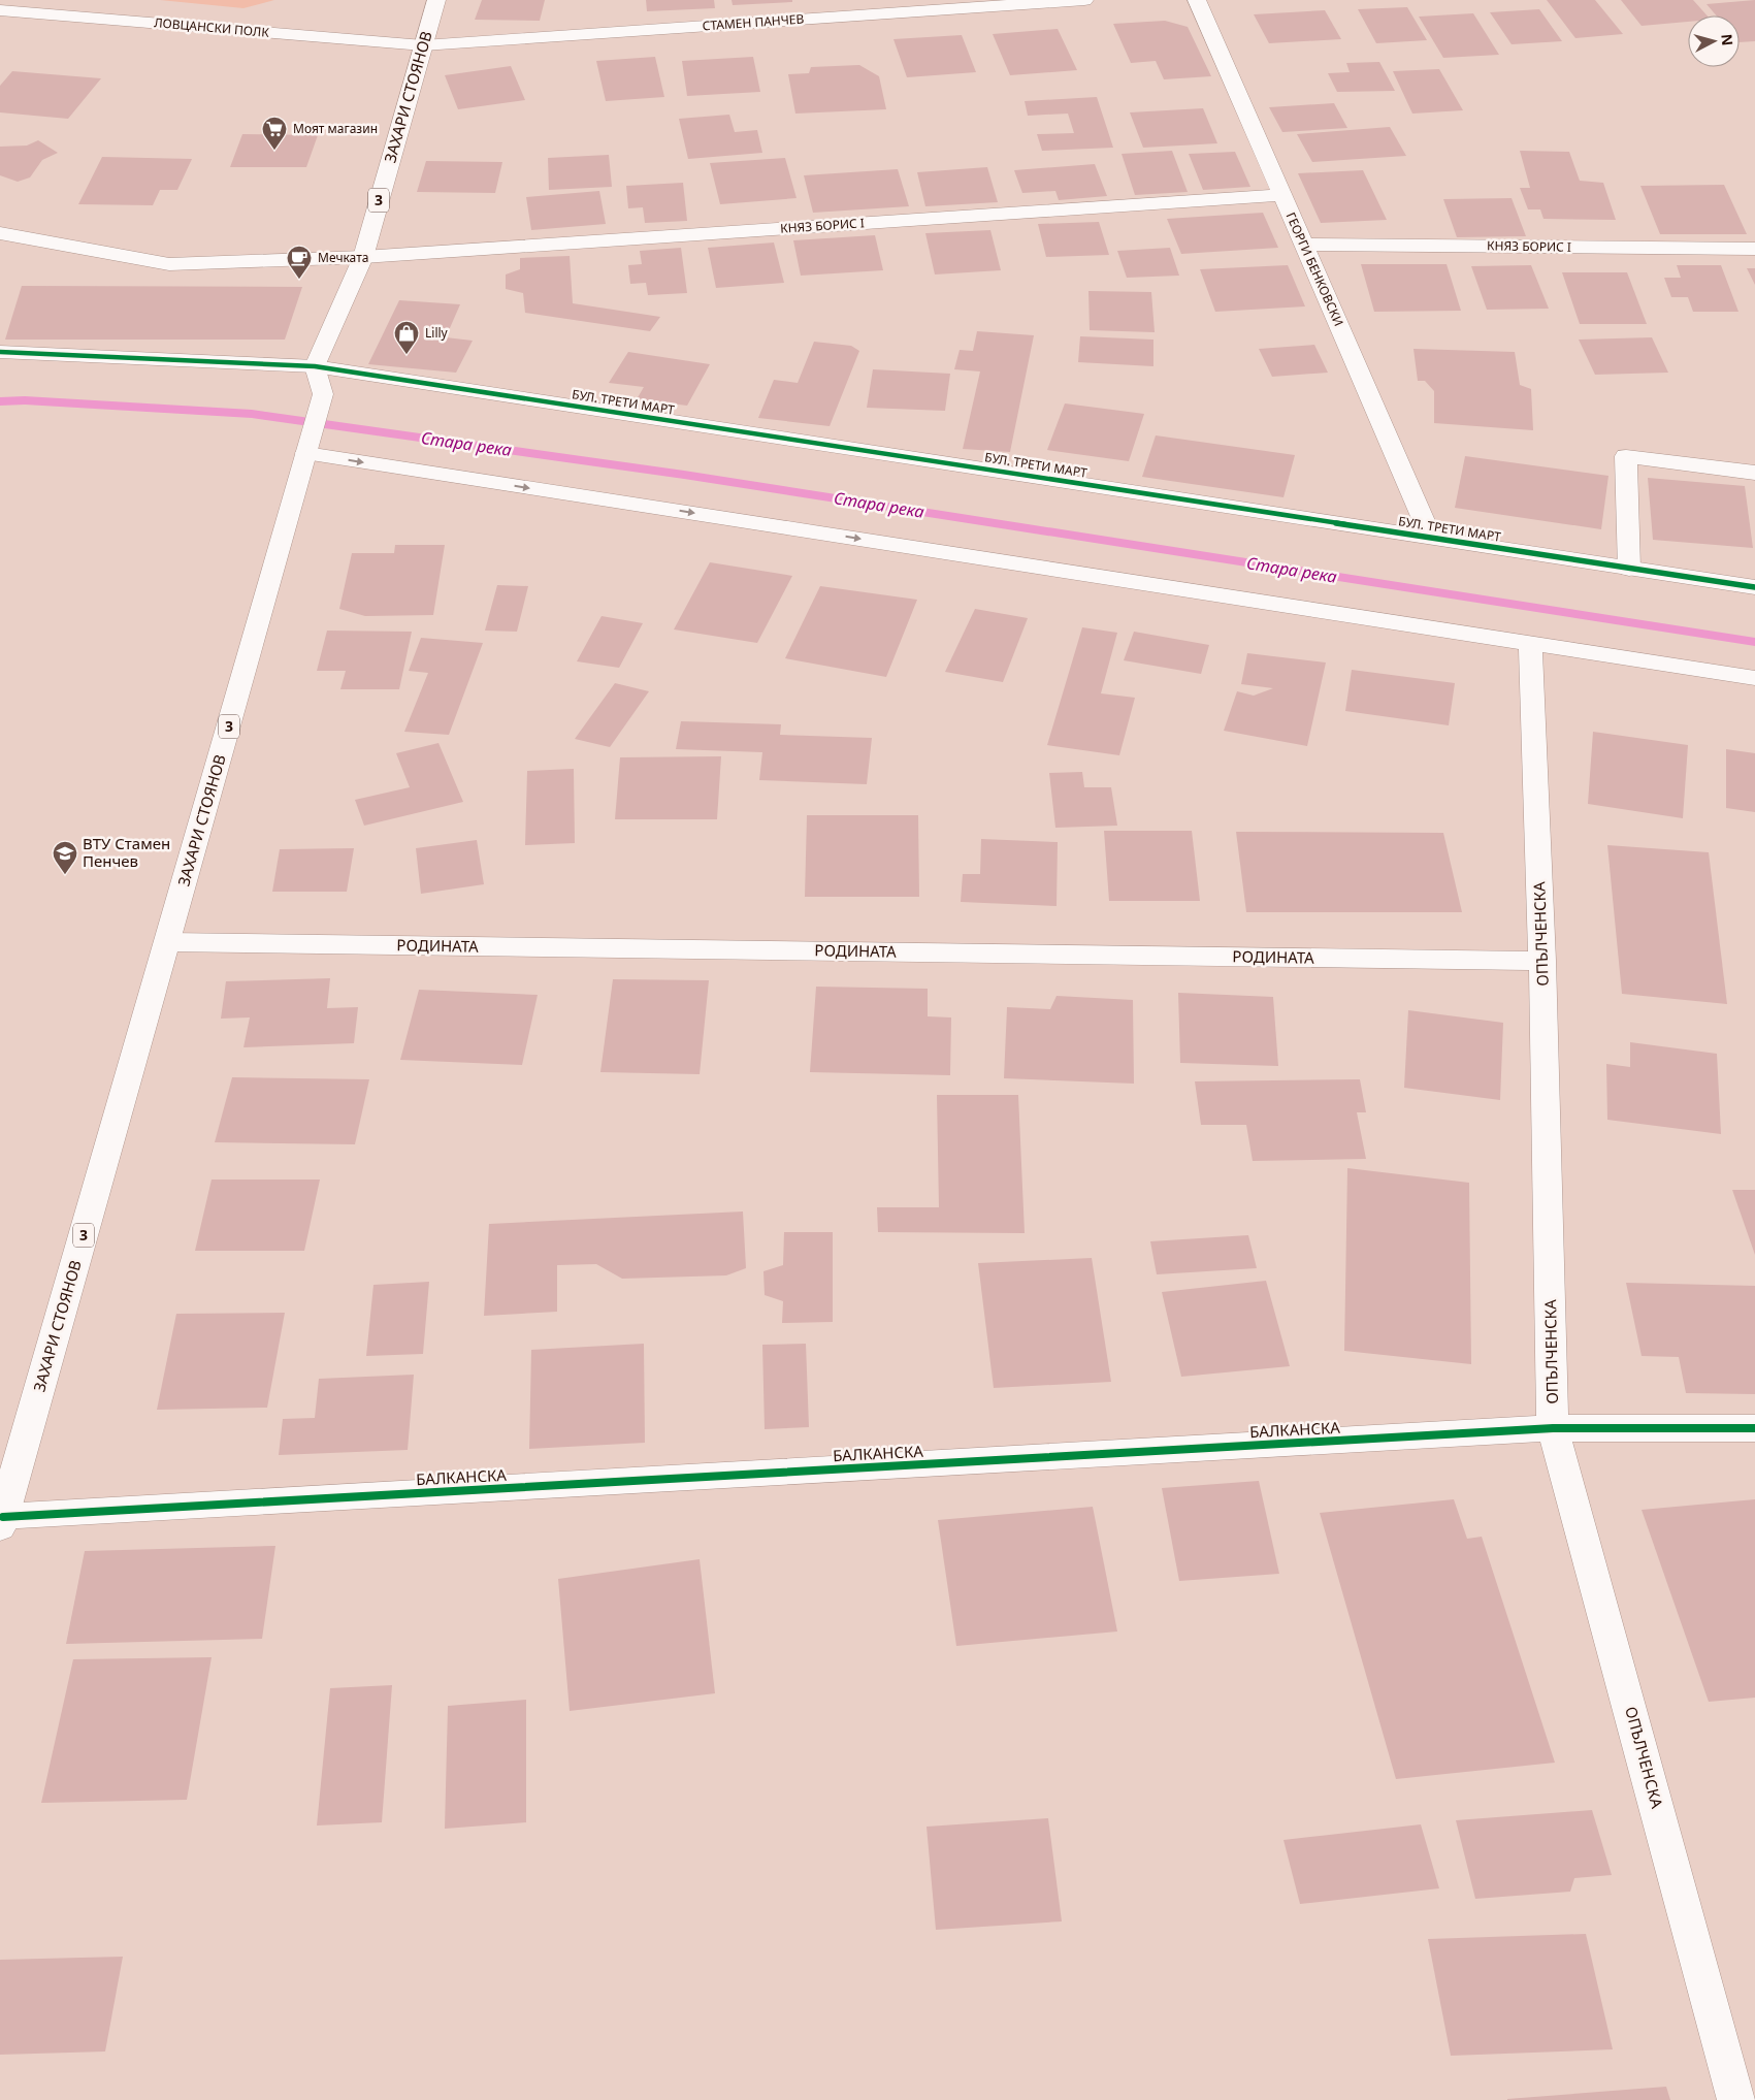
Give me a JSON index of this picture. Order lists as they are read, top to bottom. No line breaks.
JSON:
{"streets":{"street":["СТАМЕН ПАНЧЕВ","ЛОВЦАНСКИ ПОЛК","ЗАХАРИ СТОЯНОВ","3","КНЯЗ БОРИС I","ГЕОРГИ БЕНКОВСКИ","БУЛ. ТРЕТИ МАРТ","ОПЪЛЧЕНСКА","РОДИНАТА","БАЛКАНСКА"]},"crossings":[["СТАМЕН ПАНЧЕВ","ЛОВЦАНСКИ ПОЛК"],["СТАМЕН ПАНЧЕВ","ЗАХАРИ СТОЯНОВ"],["ЛОВЦАНСКИ ПОЛК","ЗАХАРИ СТОЯНОВ"],["ЗАХАРИ СТОЯНОВ","КНЯЗ БОРИС I"],["ЗАХАРИ СТОЯНОВ","БУЛ. ТРЕТИ МАРТ"],["ЗАХАРИ СТОЯНОВ","РОДИНАТА"],["ЗАХАРИ СТОЯНОВ","БАЛКАНСКА"],["КНЯЗ БОРИС I","ГЕОРГИ БЕНКОВСКИ"],["ГЕОРГИ БЕНКОВСКИ","БУЛ. ТРЕТИ МАРТ"],["ОПЪЛЧЕНСКА","РОДИНАТА"],["ОПЪЛЧЕНСКА","БАЛКАНСКА"]],"water":["Стара река"],"places":{"supermarket":["Моят магазин"],"cafe":["Мечката"],"shop":["Lilly"],"school or university":["ВТУ Стамен Пенчев"]},"north":"right"}
